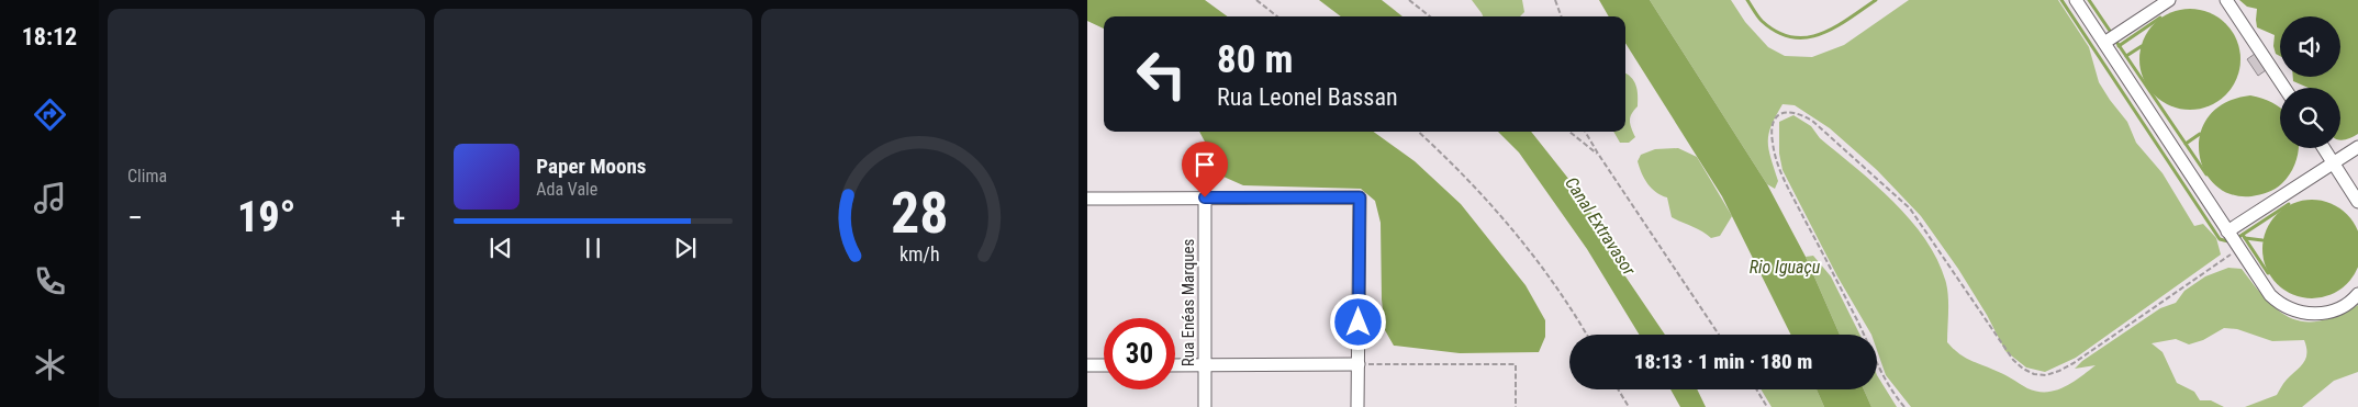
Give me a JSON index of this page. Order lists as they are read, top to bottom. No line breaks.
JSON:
{"streets":{"street":["Rua Enéas Marques"]},"water":["Canal Extravasor","Rio Iguaçu"],"page":{"tabs":"18:12","tile":"Clima","turn":["80 m","Rua Leonel Bassan"],"song":["Paper Moons","Ada Vale"],"heat":["−","19°","+"],"limit":"30","trip":"18:13 · 1 min · 180 m","gauge":["28","km/h"]}}
